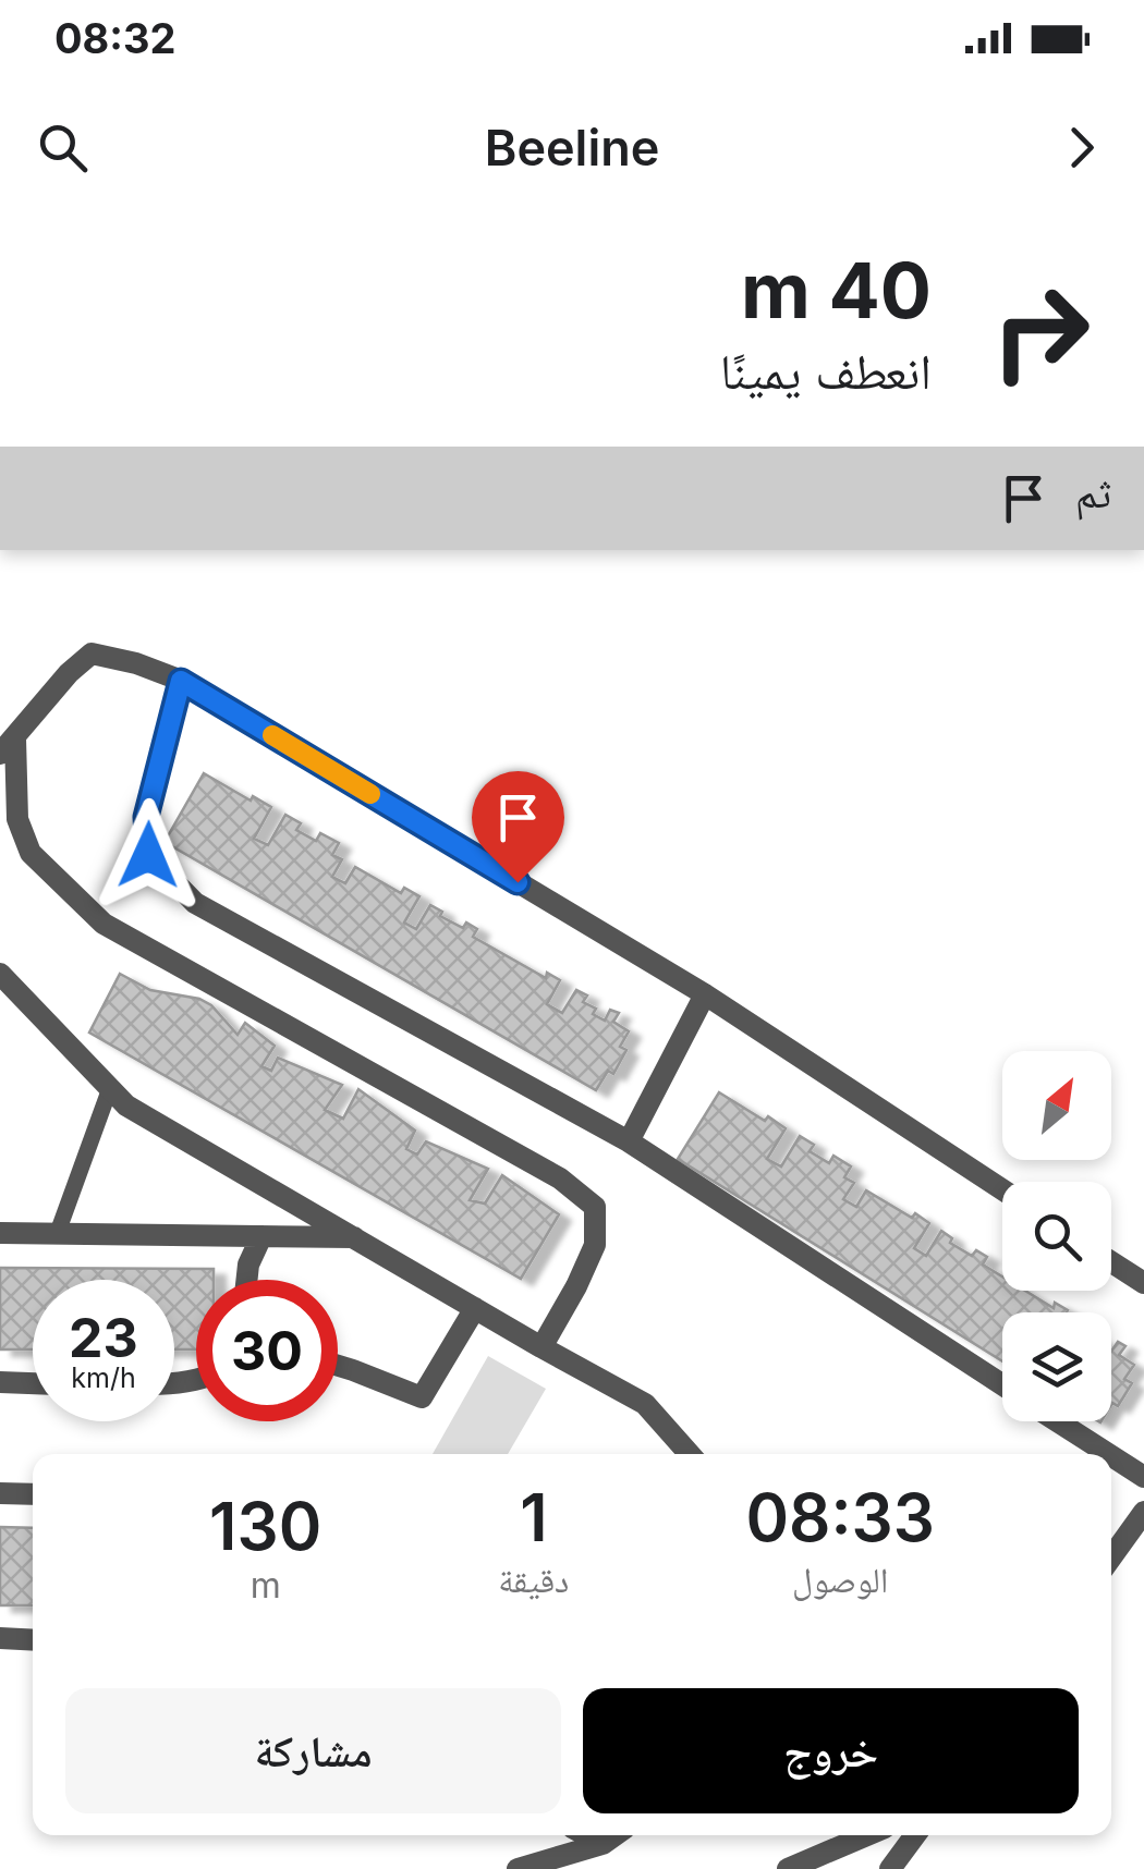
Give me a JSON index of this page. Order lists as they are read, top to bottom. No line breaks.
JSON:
{"north":"top right","page":{"status":"08:32","header":"Beeline","turn":["40 m","انعطف يمينًا"],"then":"ثم","speed":"23 km/h","limit":"30","eta":["08:33","الوصول","1","دقيقة","130","m"],"buttons":["خروج","مشاركة"]}}
